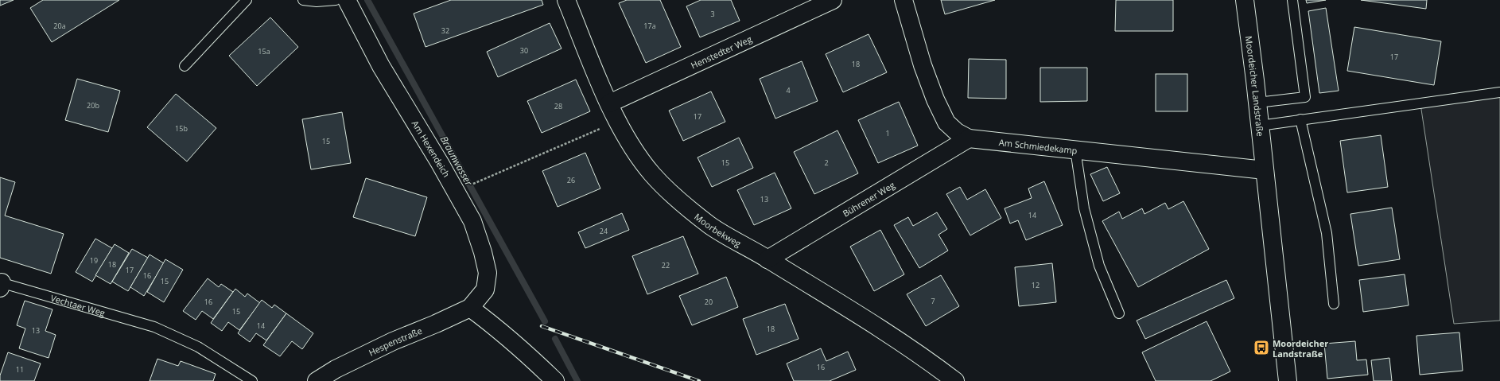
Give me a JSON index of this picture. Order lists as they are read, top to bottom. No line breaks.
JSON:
{"streets":{"street":["Henstedter Weg","Moordeicher Landstraße","Am Schmiedekamp","Am Hexendeich","Bührener Weg","Moorbekweg","Hespenstraße"],"lane":["Vechtaer Weg"]},"crossings":[["Henstedter Weg","Moorbekweg"],["Moordeicher Landstraße","Am Schmiedekamp"],["Am Schmiedekamp","Bührener Weg"],["Am Hexendeich","Hespenstraße"],["Bührener Weg","Moorbekweg"]],"water":["Braunwasser"],"places":{"bus stop":["Moordeicher Landstraße"]},"house_numbers":["3","20a","17a","32","30","15a","17","18","4","20b","28","17","15b","1","15","15","2","26","13","14","24","19","18","22","17","16","15","12","7","16","20","15","14","18","13","16","11"]}
